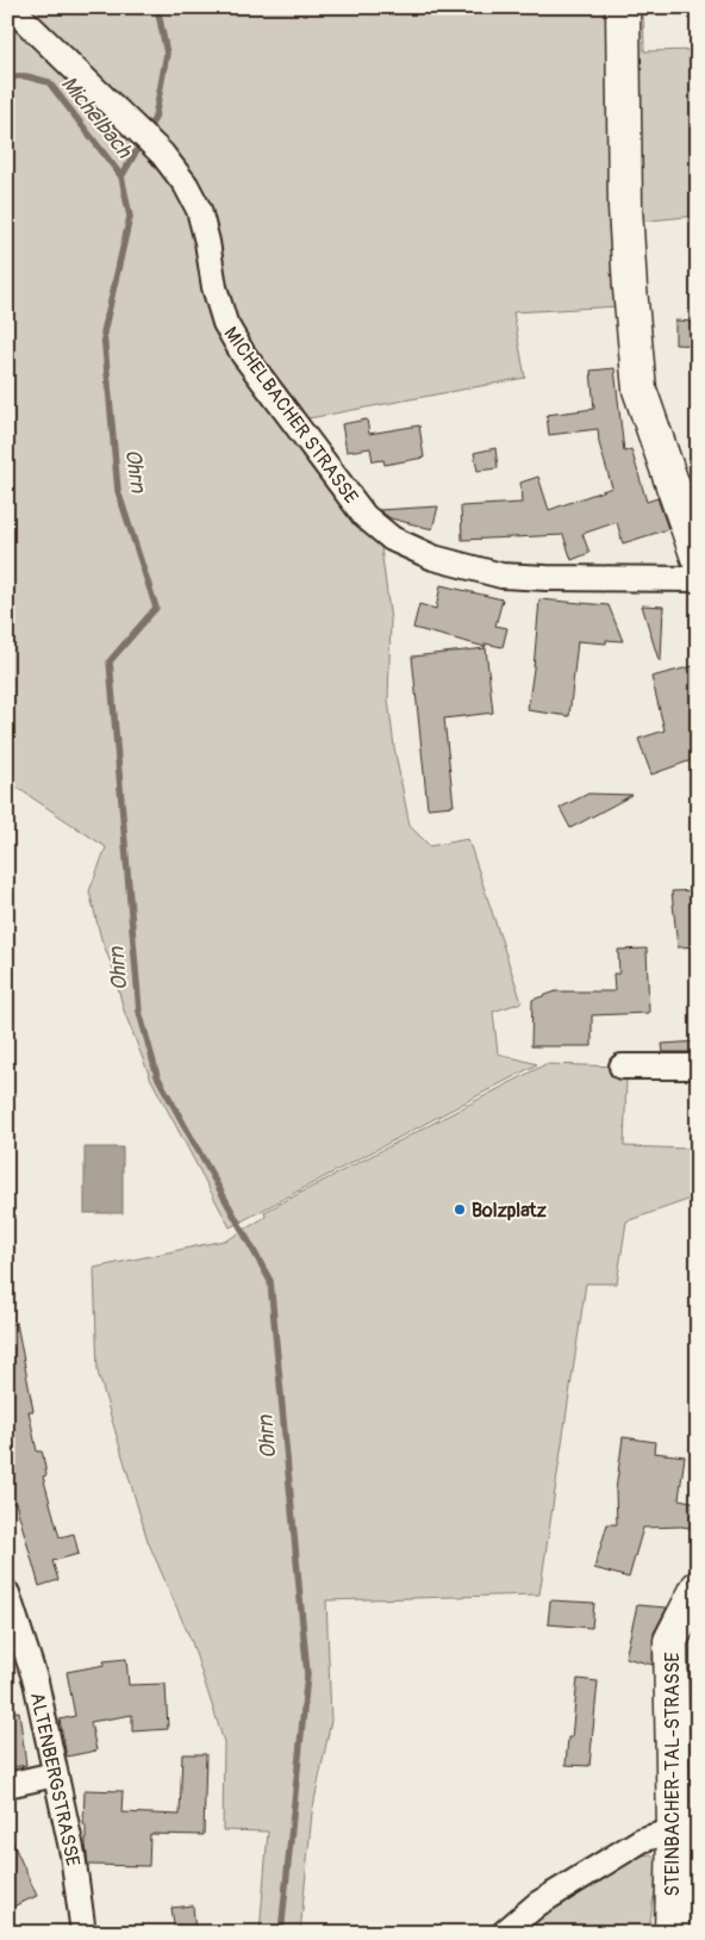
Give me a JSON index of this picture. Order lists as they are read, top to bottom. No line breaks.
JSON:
{"streets":{"main road":["STEINBACHER-TAL-STRASSE"],"street":["MICHELBACHER STRASSE","ALTENBERGSTRASSE"]},"water":["Michelbach","Ohrn"],"places":["Bolzplatz"]}
